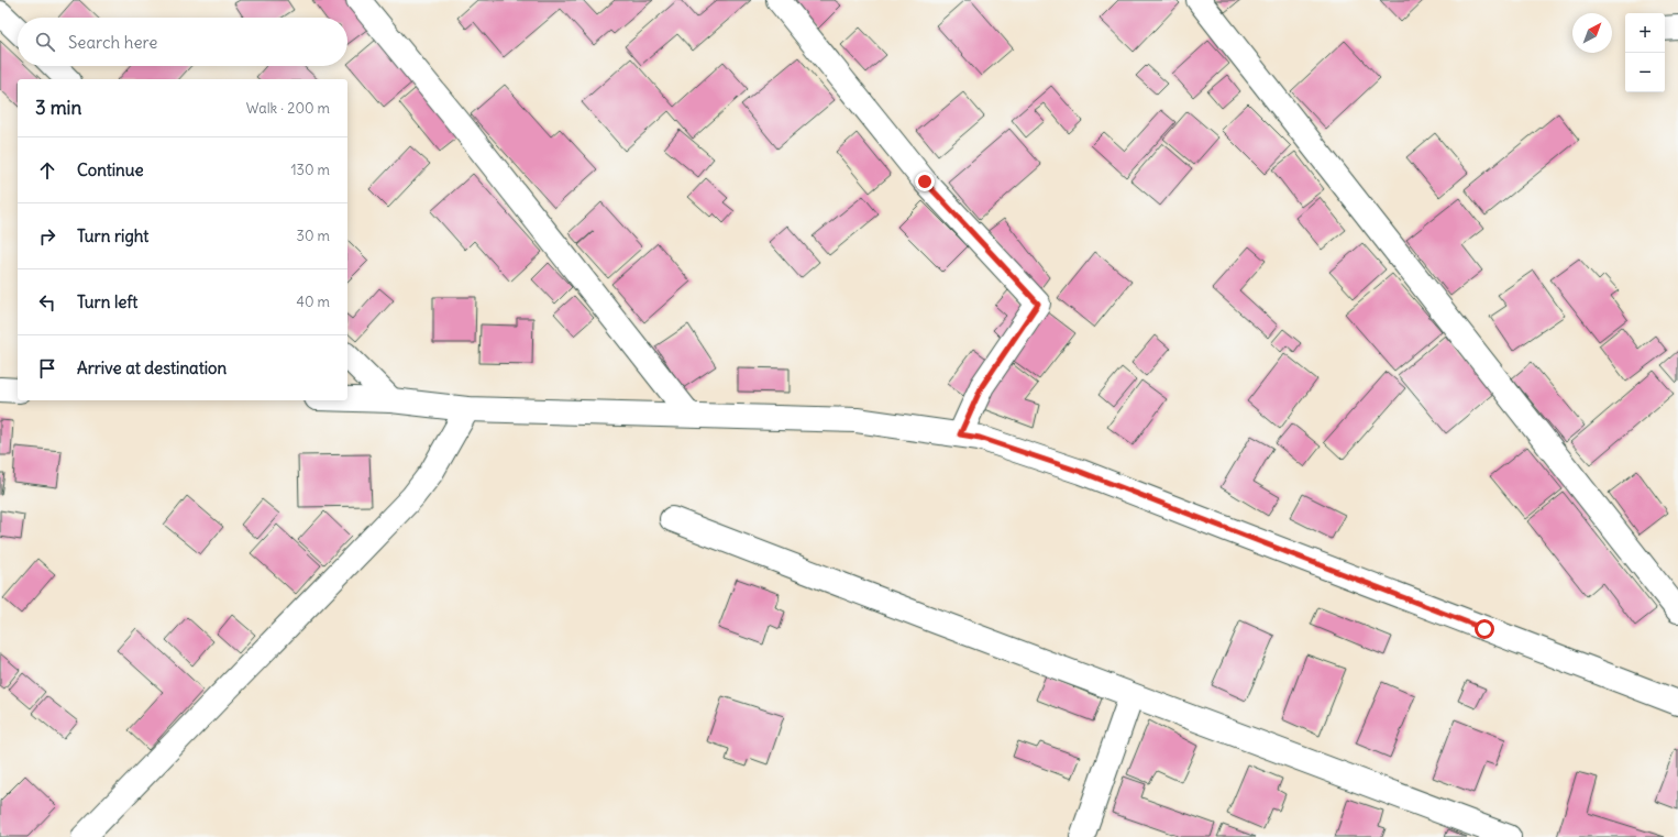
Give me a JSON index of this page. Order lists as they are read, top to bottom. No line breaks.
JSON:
{"north":"top right","page":{"map_buttons":["+","−"],"search":"Search here","heading":["3 min","Walk · 200 m"],"list":[["Continue","130 m"],["Turn right","30 m"],["Turn left","40 m"],"Arrive at destination"]}}
